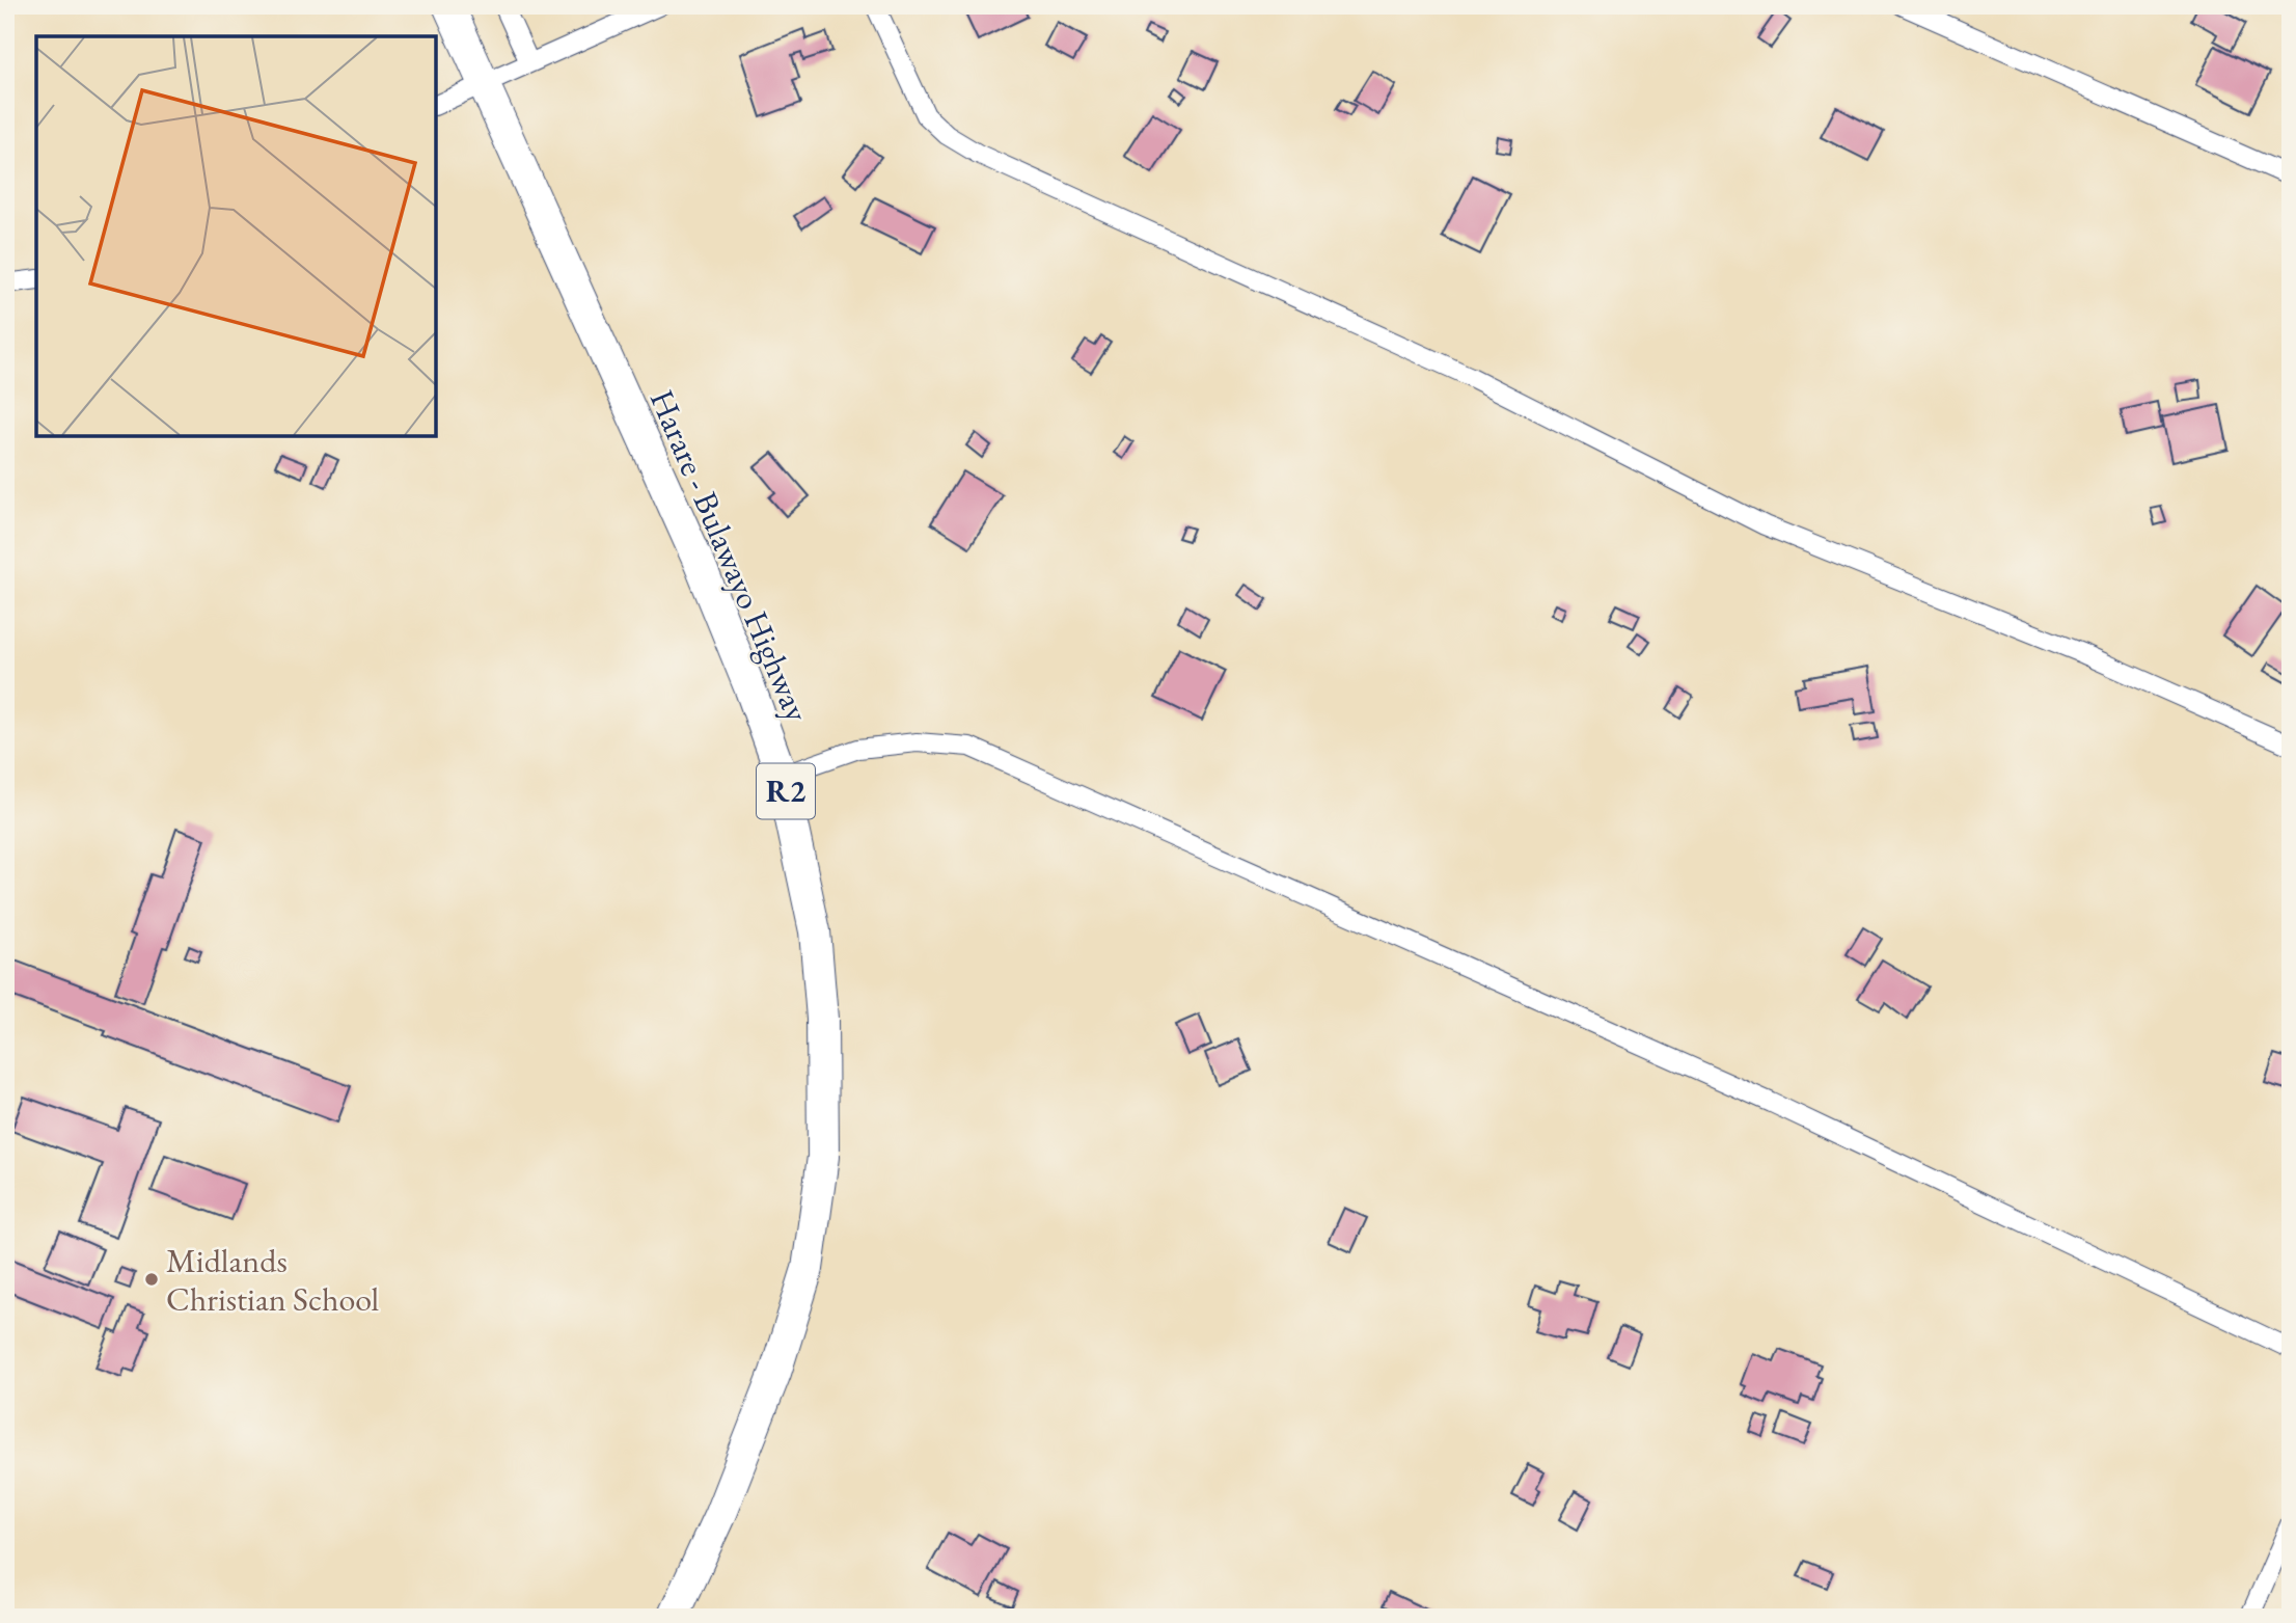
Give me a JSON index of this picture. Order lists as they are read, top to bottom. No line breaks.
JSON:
{"streets":{"highway":["Harare - Bulawayo Highway","R2"]},"places":["Midlands Christian School"]}
